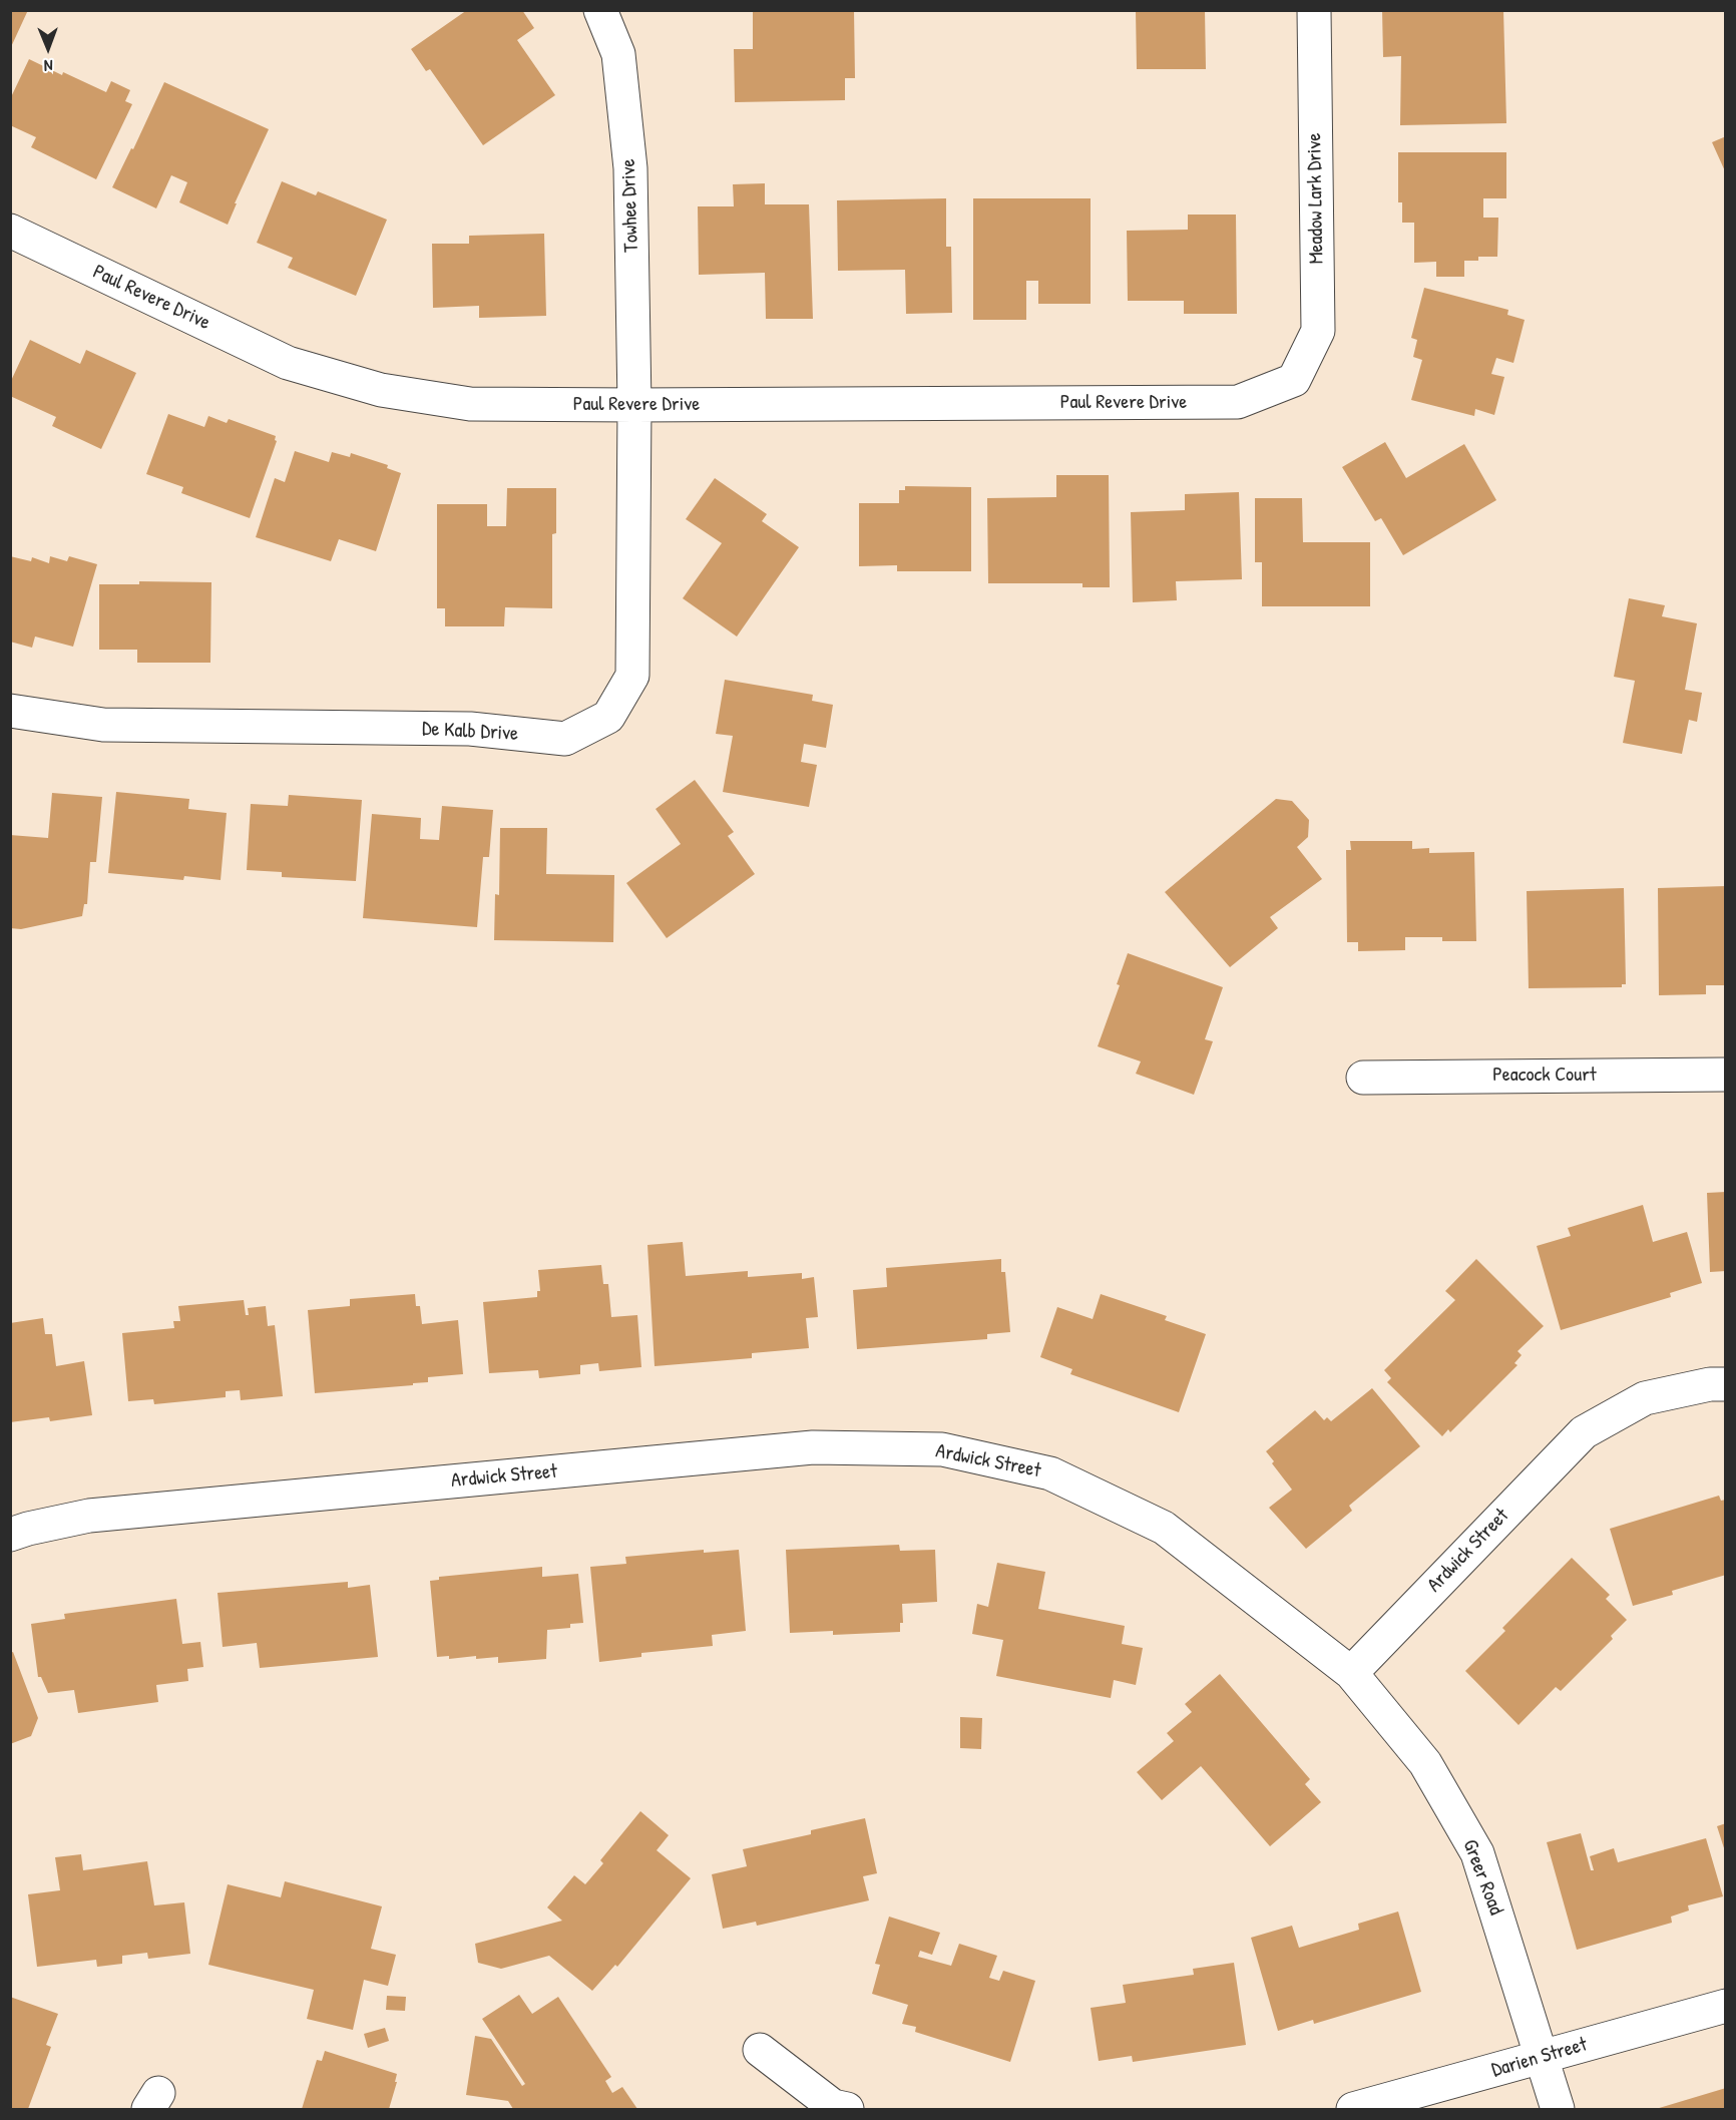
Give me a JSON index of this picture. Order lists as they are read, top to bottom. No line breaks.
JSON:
{"streets":{"street":["Meadow Lark Drive","Towhee Drive","Paul Revere Drive","De Kalb Drive","Peacock Court","Ardwick Street","Greer Road","Darien Street"]},"crossings":[["Meadow Lark Drive","Paul Revere Drive"],["Towhee Drive","Paul Revere Drive"],["Towhee Drive","De Kalb Drive"],["Paul Revere Drive","De Kalb Drive"],["Ardwick Street","Greer Road"],["Greer Road","Darien Street"]],"north":"bottom"}
